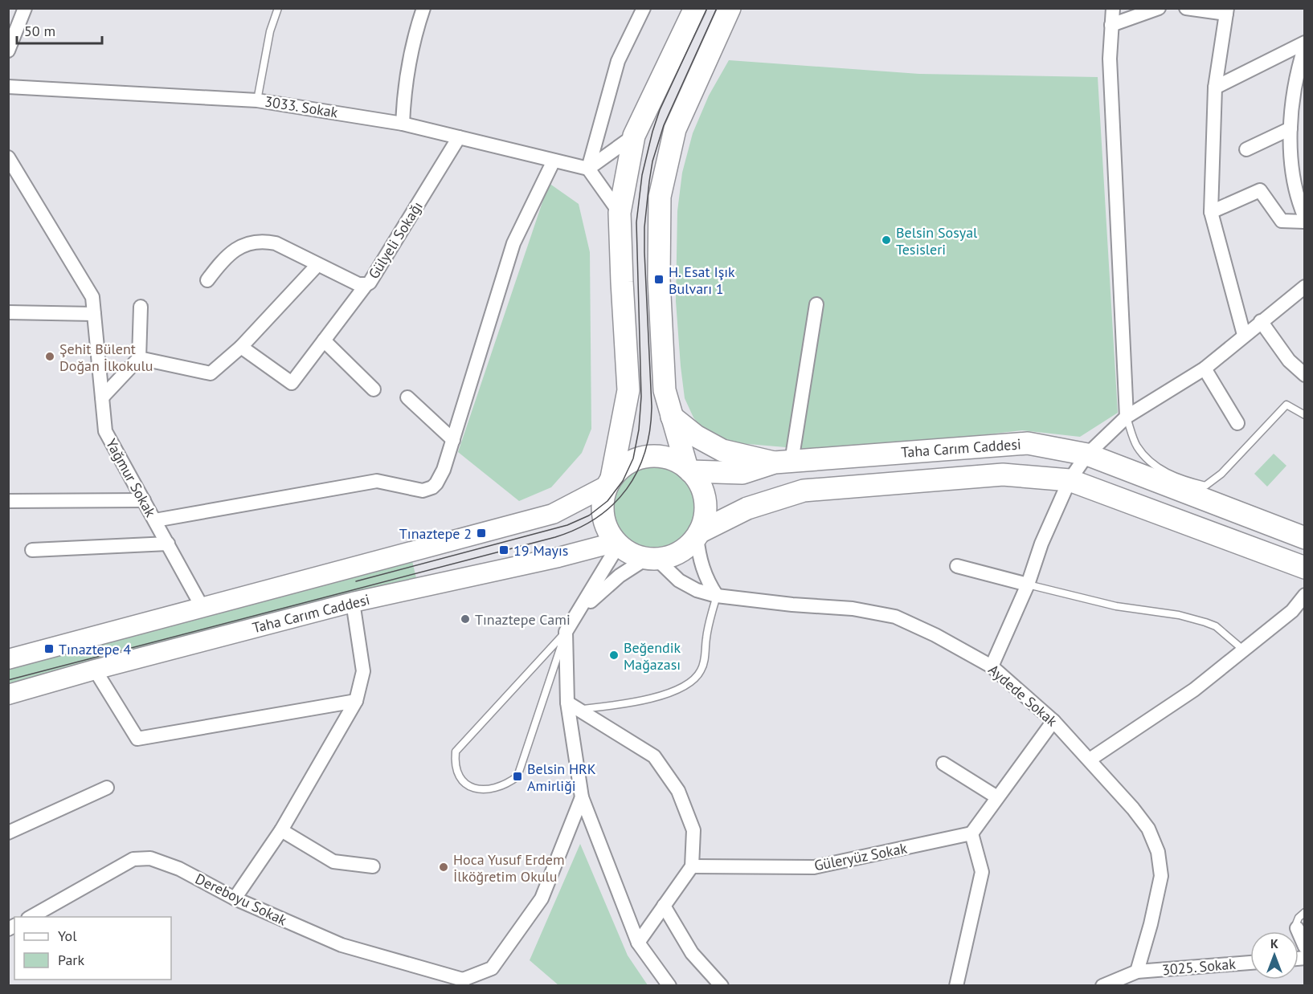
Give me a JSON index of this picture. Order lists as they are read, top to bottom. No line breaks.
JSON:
{"streets":{"main road":["Taha Carım Caddesi"],"street":["3033. Sokak","Gülyeli Sokağı","Yağmur Sokak","Aydede Sokak","Güleryüz Sokak","Dereboyu Sokak","3025. Sokak"]},"crossings":[["3033. Sokak","Gülyeli Sokağı"],["Taha Carım Caddesi","Aydede Sokak"],["Aydede Sokak","3025. Sokak"]],"places":{"other":["Belsin Sosyal Tesisleri","Şehit Bülent Doğan İlkokulu","Tınaztepe Cami","Beğendik Mağazası","Hoca Yusuf Erdem İlköğretim Okulu"],"transit":["H. Esat Işık Bulvarı 1","Tınaztepe 2","19 Mayıs","Tınaztepe 4","Belsin HRK Amirliği"]},"legend":["Yol","Park"],"scale_bar":"50 m","north":"top"}
